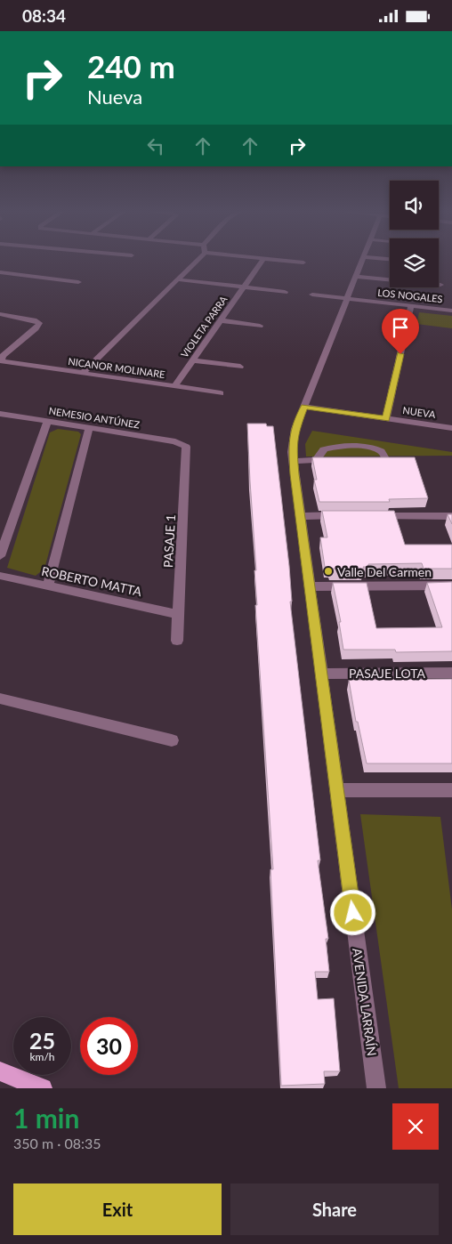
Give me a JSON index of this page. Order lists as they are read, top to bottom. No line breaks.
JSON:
{"streets":{"street":["LOS NOGALES","VIOLETA PARRA","NICANOR MOLINARE","NUEVA","NEMESIO ANTÚNEZ","PASAJE 1","ROBERTO MATTA","PASAJE LOTA","AVENIDA LARRAÍN"]},"crossings":[["LOS NOGALES","AVENIDA LARRAÍN"],["VIOLETA PARRA","NICANOR MOLINARE"],["NUEVA","AVENIDA LARRAÍN"],["NEMESIO ANTÚNEZ","PASAJE 1"],["PASAJE 1","ROBERTO MATTA"],["PASAJE LOTA","AVENIDA LARRAÍN"]],"places":["Valle Del Carmen"],"page":{"status":"08:34","turn":["240 m","Nueva"],"speed":"25 km/h","limit":"30","heading":["1 min","350 m · 08:35"],"buttons":["Exit","Share"]}}
